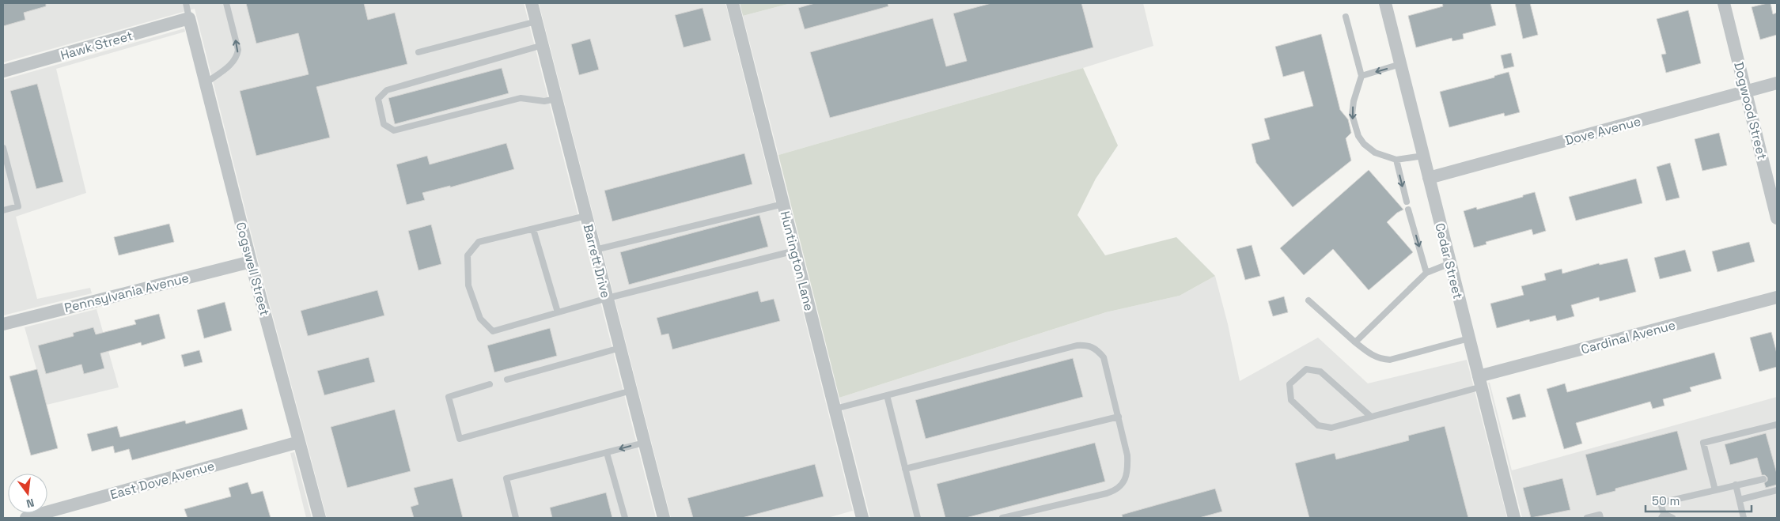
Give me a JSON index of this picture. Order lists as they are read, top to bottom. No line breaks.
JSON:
{"streets":{"street":["Hawk Street","Dogwood Street","Dove Avenue","Barrett Drive","Huntington Lane","Cedar Street","Cogswell Street","Pennsylvania Avenue","Cardinal Avenue","East Dove Avenue"]},"crossings":[["Hawk Street","Cogswell Street"],["Dogwood Street","Dove Avenue"],["Dove Avenue","Cedar Street"],["Cedar Street","Cardinal Avenue"],["Cogswell Street","Pennsylvania Avenue"],["Cogswell Street","East Dove Avenue"]],"scale_bar":"50 m","north":"bottom"}
